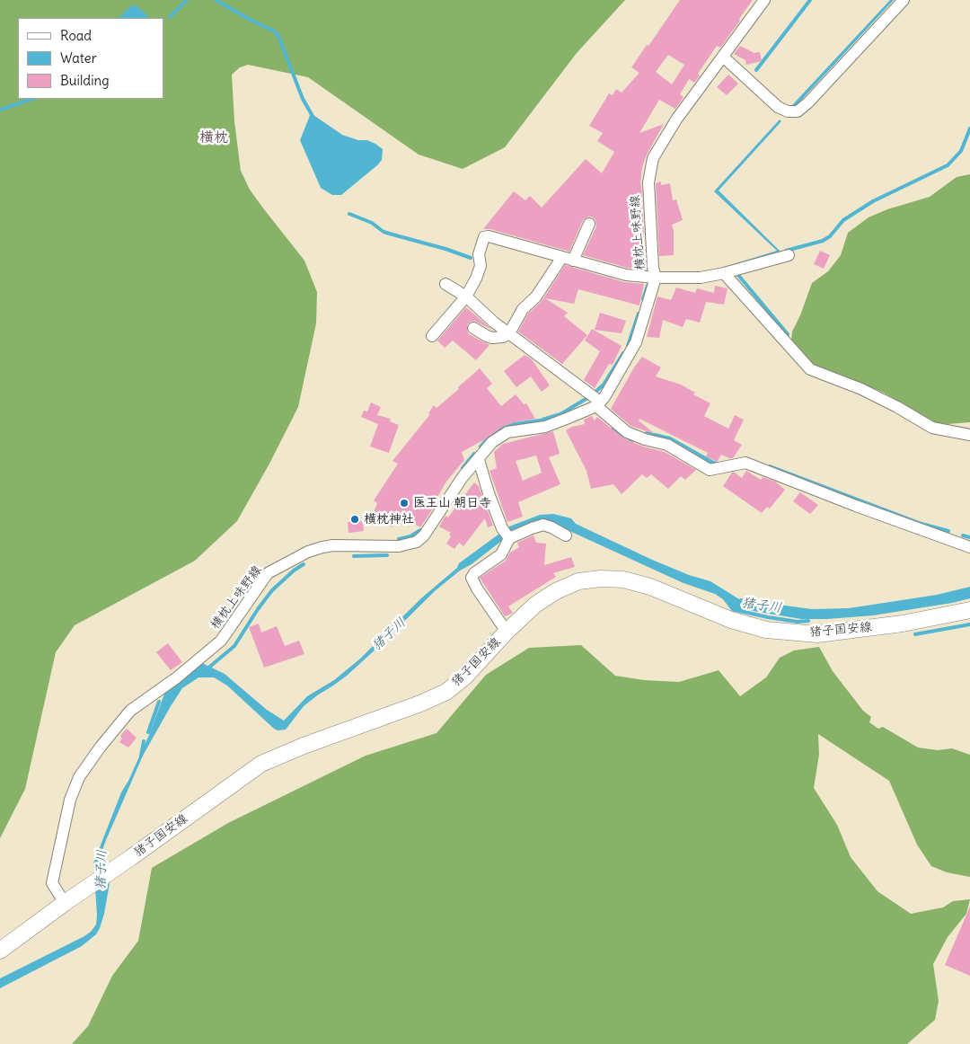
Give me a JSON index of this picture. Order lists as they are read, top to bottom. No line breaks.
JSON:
{"streets":{"main road":["猪子国安線"],"street":["横枕上味野線"]},"crossings":[["横枕上味野線","猪子国安線"]],"districts":["横枕"],"water":["猪子川"],"places":["医王山 朝日寺","横枕神社"],"legend":["Road","Water","Building"]}
